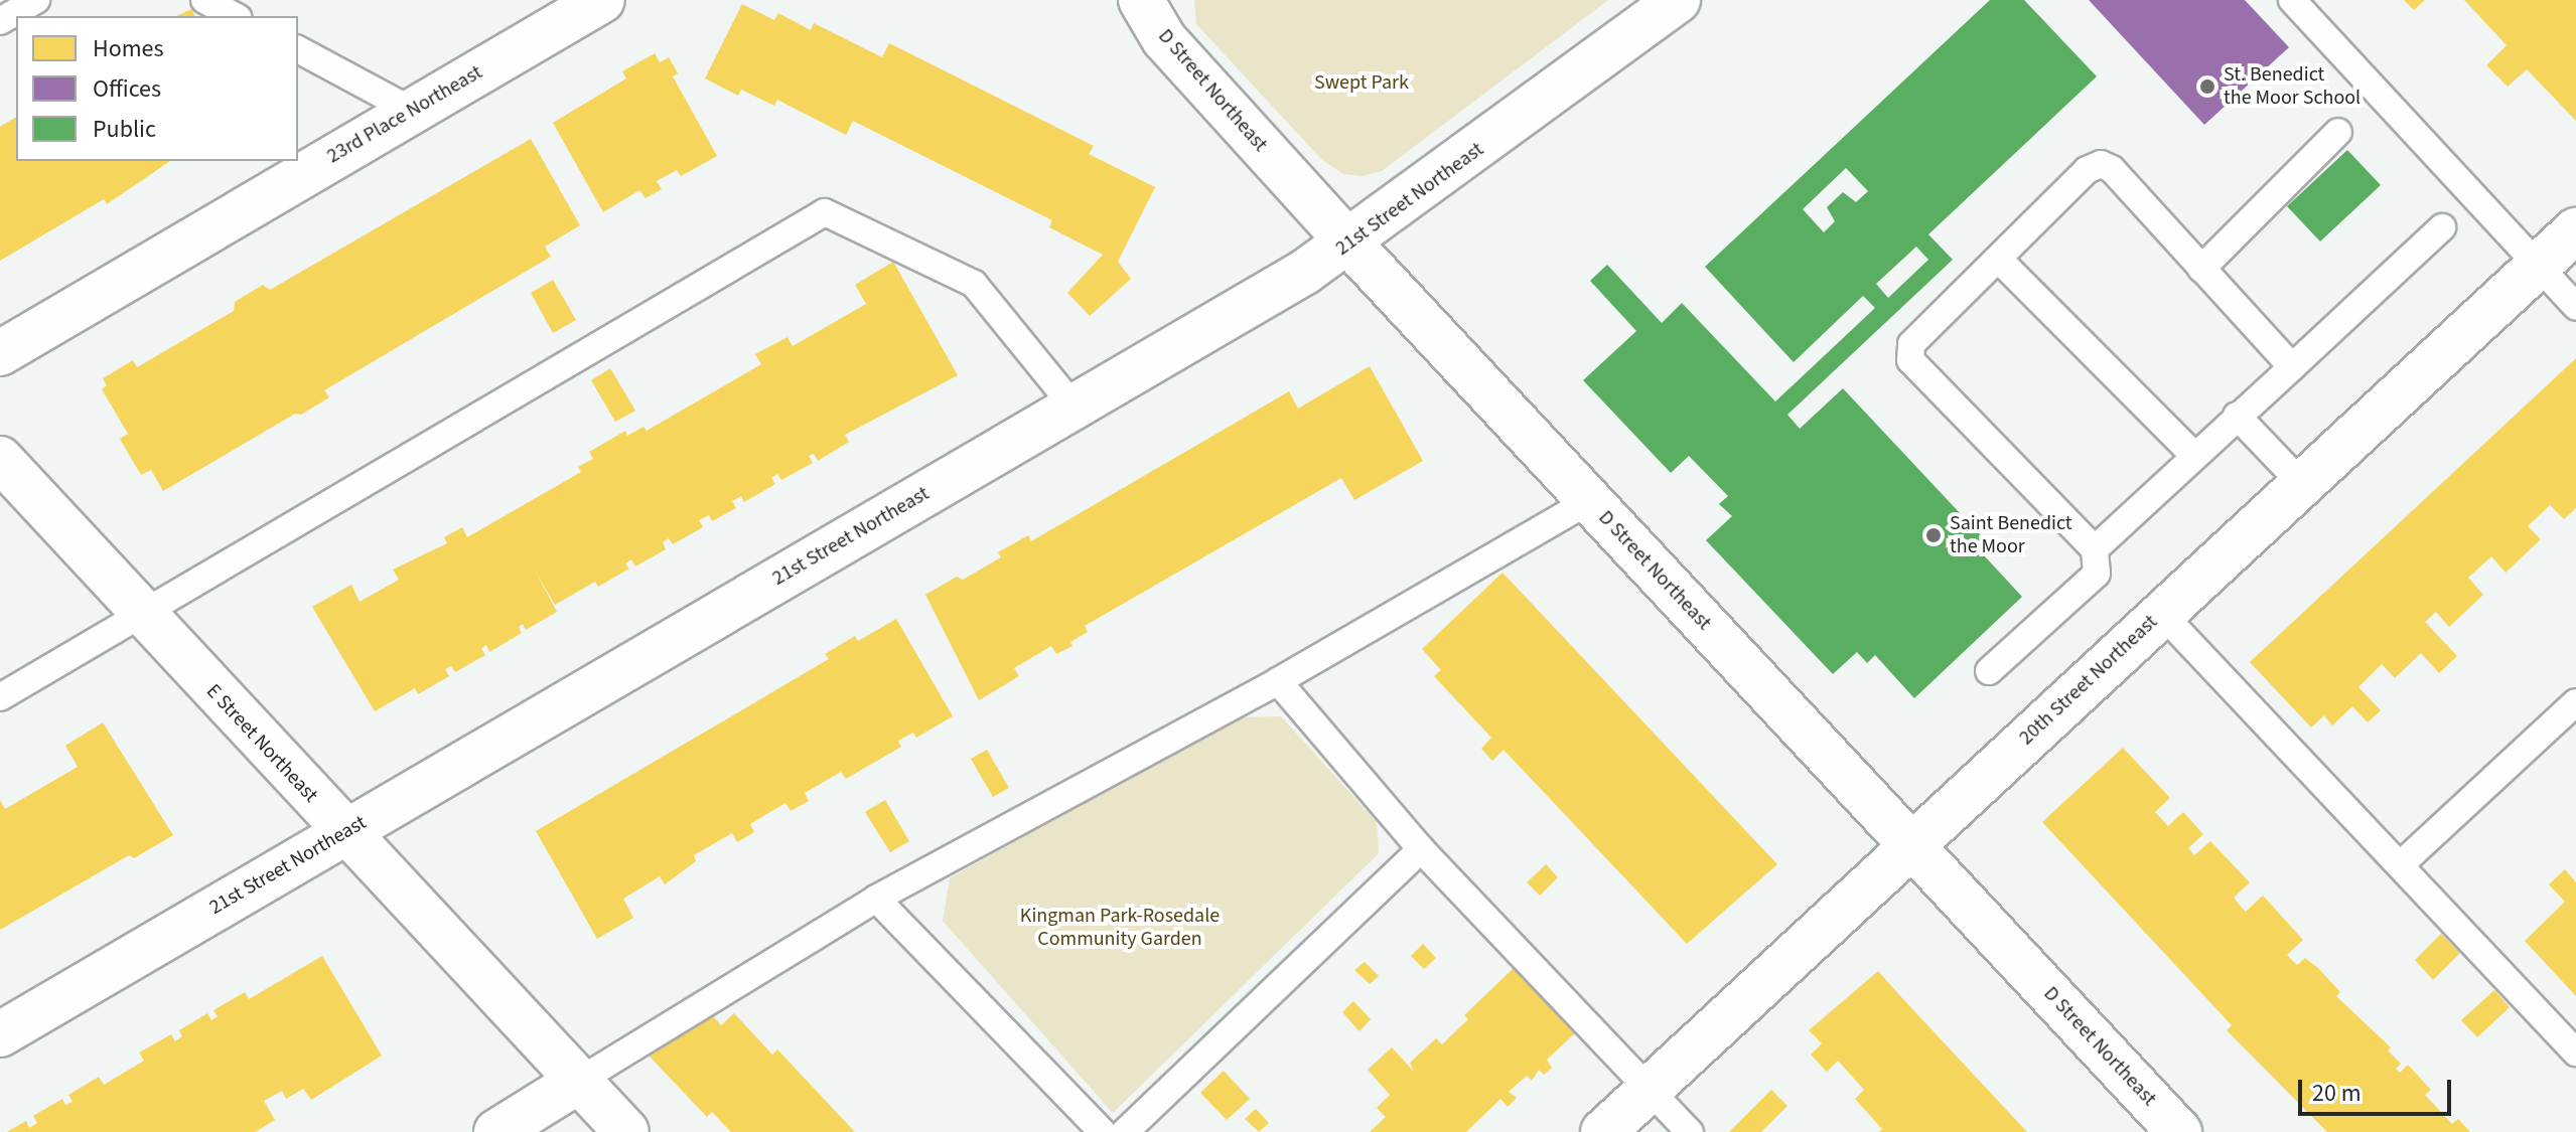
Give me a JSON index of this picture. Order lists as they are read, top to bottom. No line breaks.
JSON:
{"streets":{"street":["D Street Northeast","23rd Place Northeast","21st Street Northeast","20th Street Northeast","E Street Northeast"]},"crossings":[["D Street Northeast","21st Street Northeast"],["D Street Northeast","20th Street Northeast"],["21st Street Northeast","E Street Northeast"]],"parks":["Swept Park","Kingman Park-Rosedale Community Garden"],"places":["St. Benedict the Moor School","Saint Benedict the Moor"],"legend":["Homes","Offices","Public"],"scale_bar":"20 m"}
